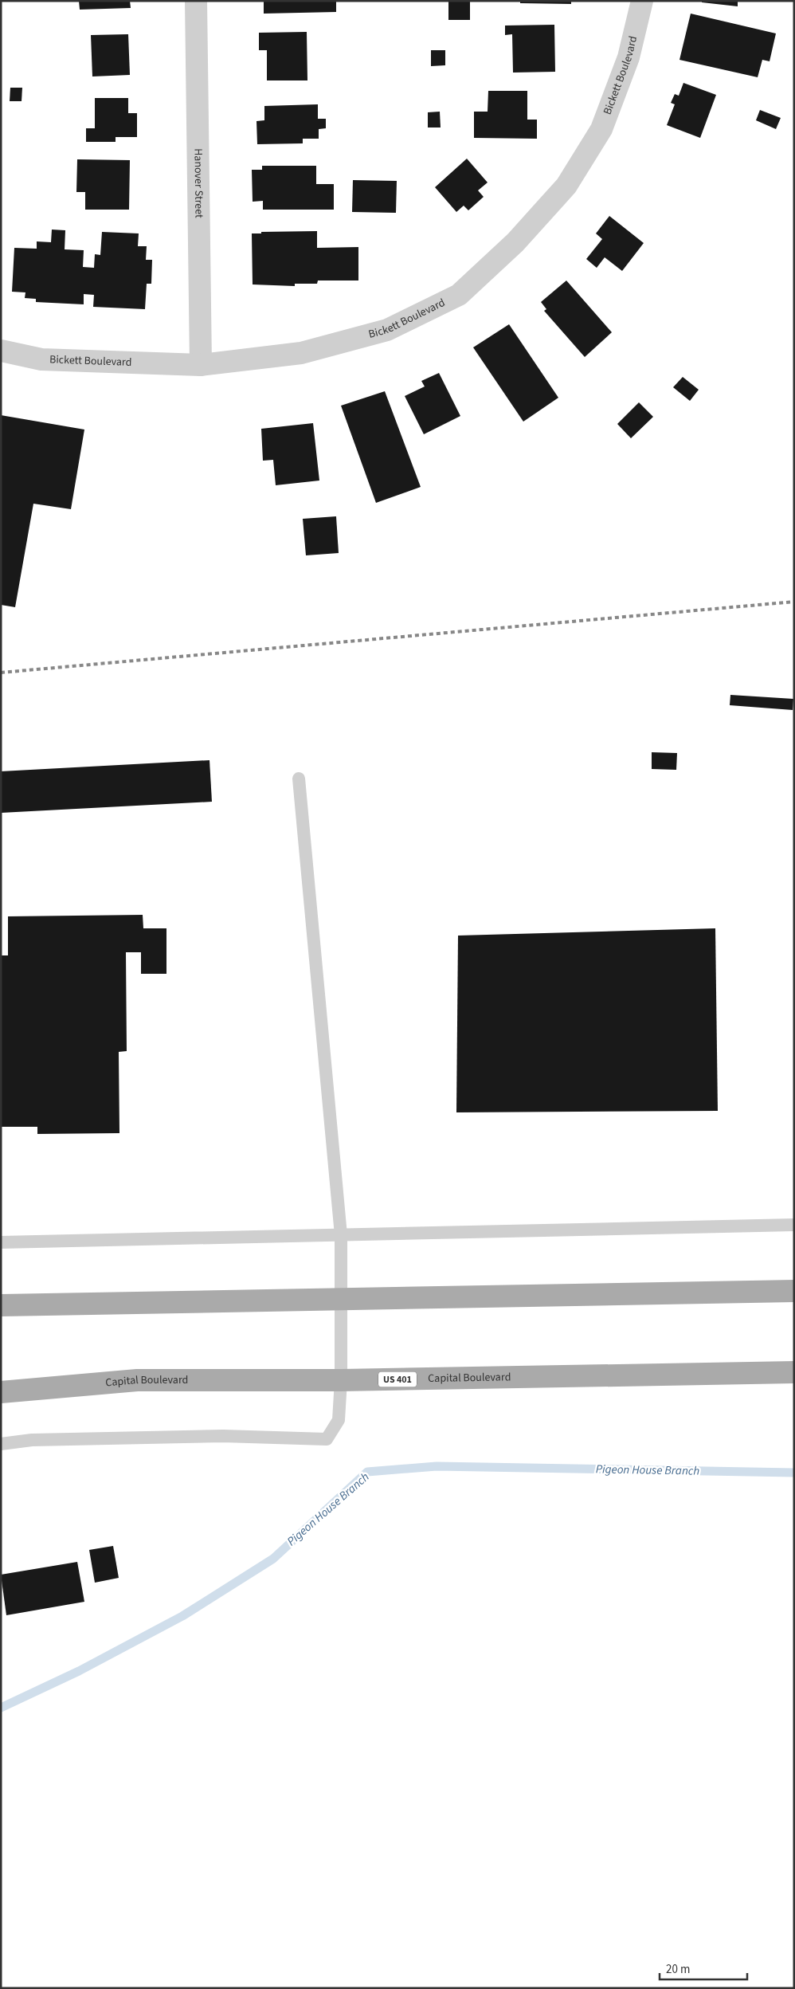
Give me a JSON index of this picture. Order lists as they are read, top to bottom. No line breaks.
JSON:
{"streets":{"main road":["Capital Boulevard","US 401"],"street":["Bickett Boulevard","Hanover Street"]},"crossings":[["Bickett Boulevard","Hanover Street"]],"water":["Pigeon House Branch"],"scale_bar":"20 m"}
